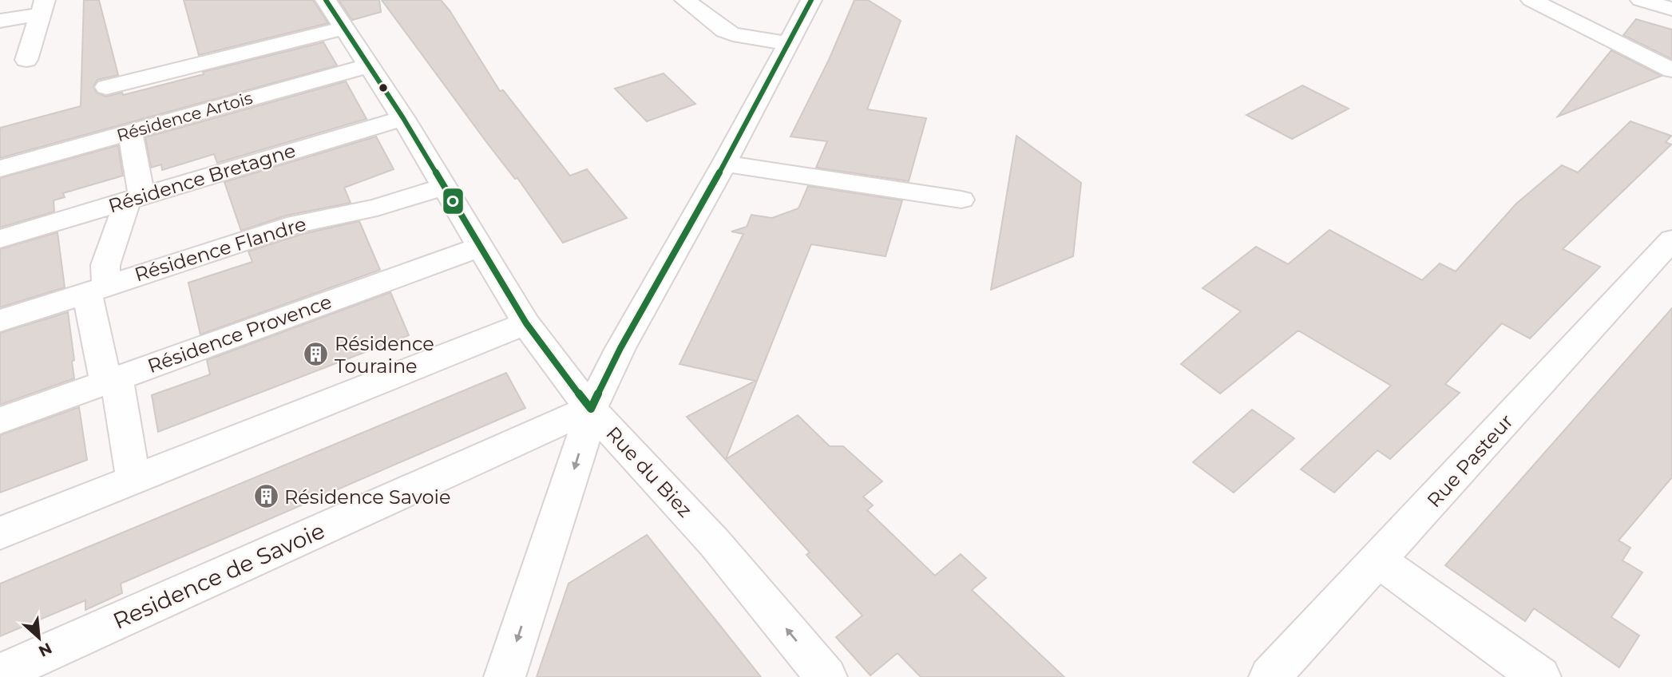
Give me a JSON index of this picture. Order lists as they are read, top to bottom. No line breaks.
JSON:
{"streets":{"street":["Résidence Artois","Résidence Bretagne","Résidence Flandre","Résidence Provence","Rue Pasteur","Rue du Biez","Residence de Savoie"]},"crossings":[["Résidence Artois","Rue du Biez"],["Résidence Bretagne","Rue du Biez"],["Résidence Flandre","Rue du Biez"],["Résidence Provence","Rue du Biez"],["Rue du Biez","Residence de Savoie"]],"one_way":["Rue du Biez"],"places":{"building":["Résidence Touraine","Résidence Savoie"]},"lines":["transit line O"],"north":"bottom right"}
